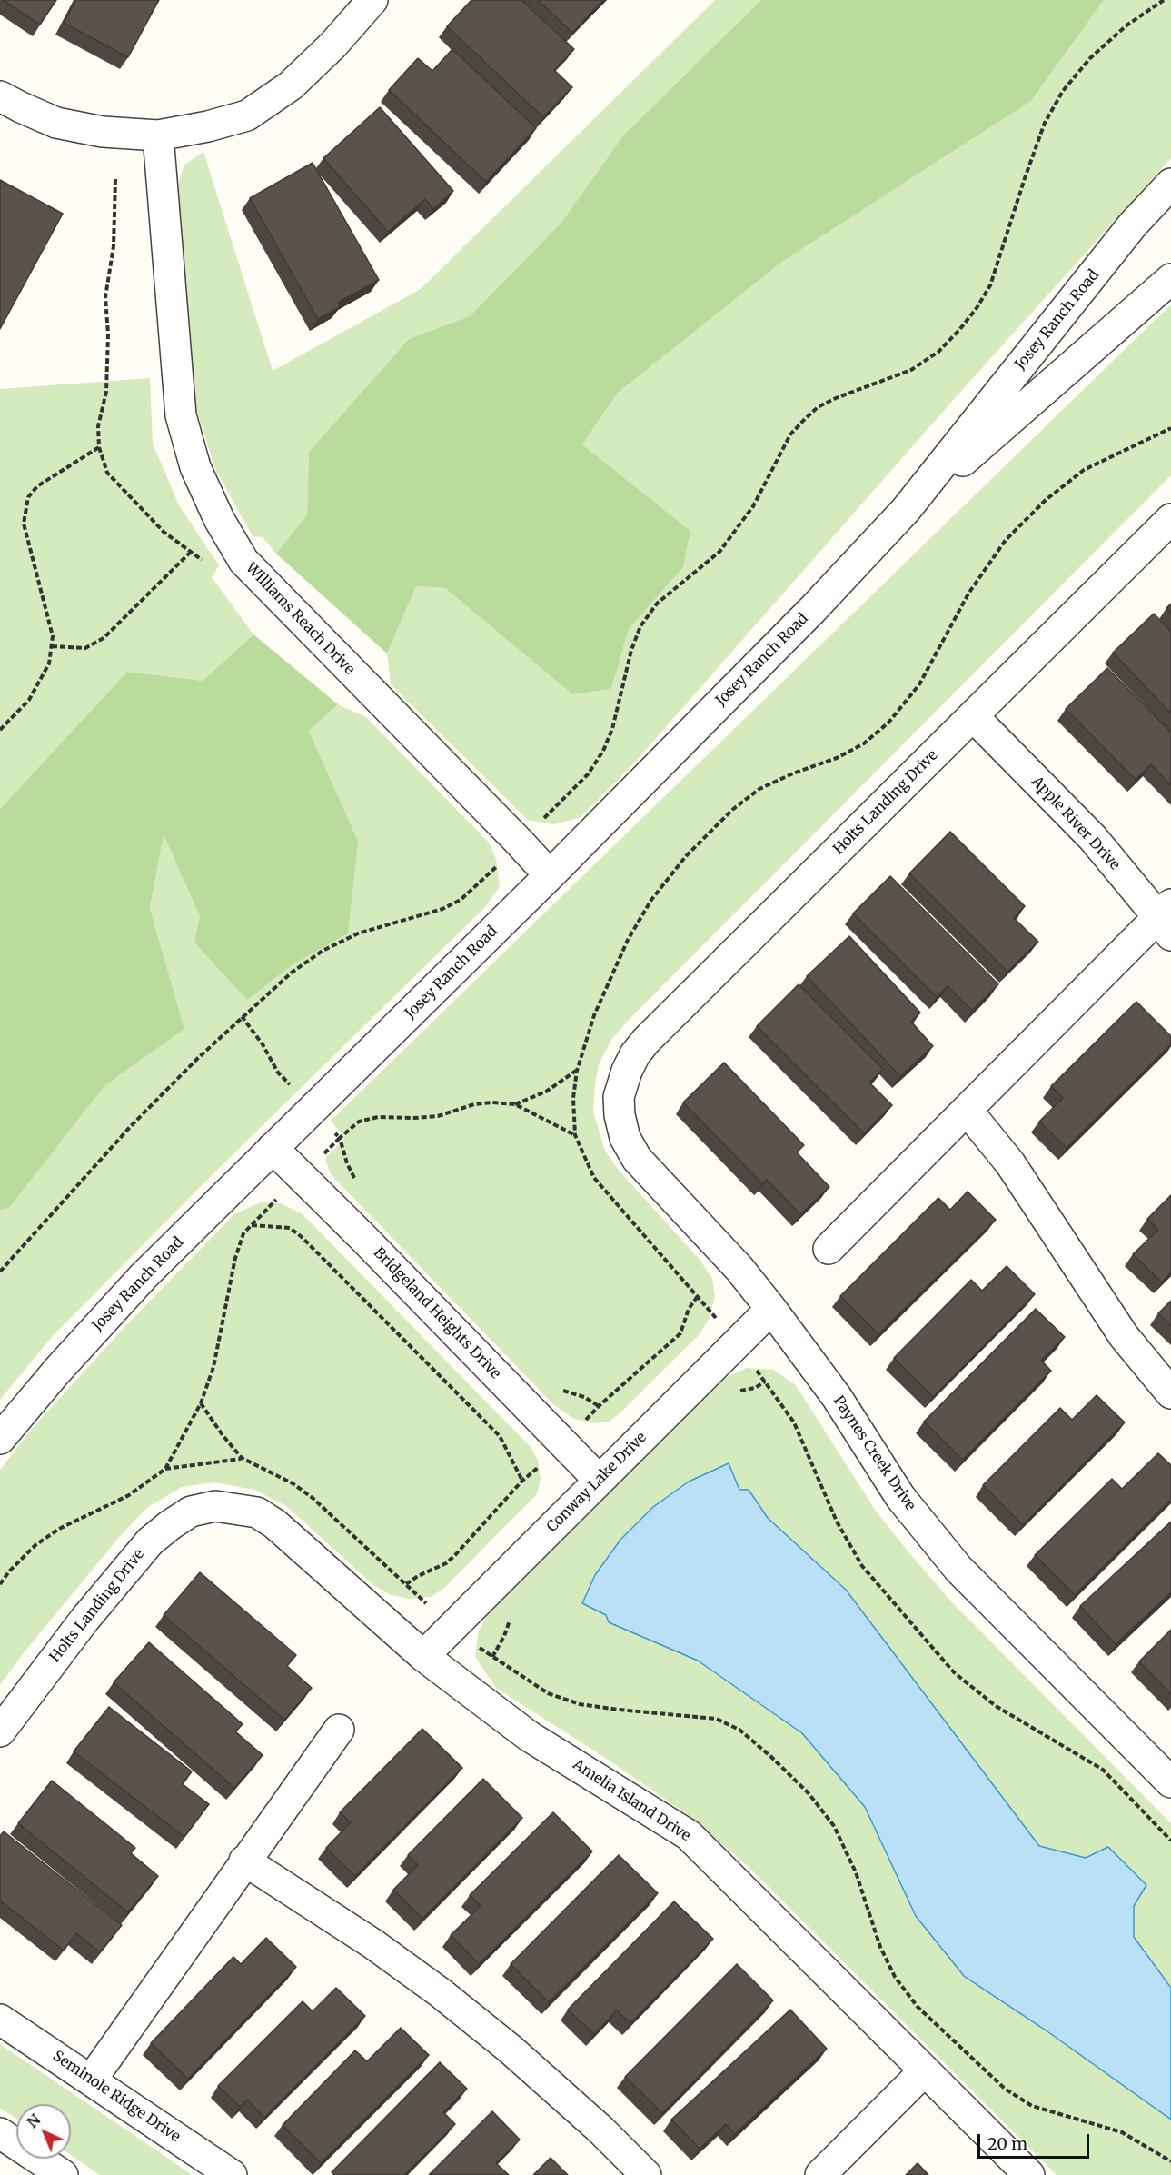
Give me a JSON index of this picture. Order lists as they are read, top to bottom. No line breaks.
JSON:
{"streets":{"street":["Josey Ranch Road","Williams Reach Drive","Holts Landing Drive","Apple River Drive","Bridgeland Heights Drive","Paynes Creek Drive","Conway Lake Drive","Amelia Island Drive","Seminole Ridge Drive"]},"crossings":[["Josey Ranch Road","Williams Reach Drive"],["Josey Ranch Road","Bridgeland Heights Drive"],["Holts Landing Drive","Apple River Drive"],["Holts Landing Drive","Paynes Creek Drive"],["Holts Landing Drive","Amelia Island Drive"],["Bridgeland Heights Drive","Conway Lake Drive"],["Paynes Creek Drive","Conway Lake Drive"],["Conway Lake Drive","Amelia Island Drive"]],"scale_bar":"20 m","north":"top left"}
